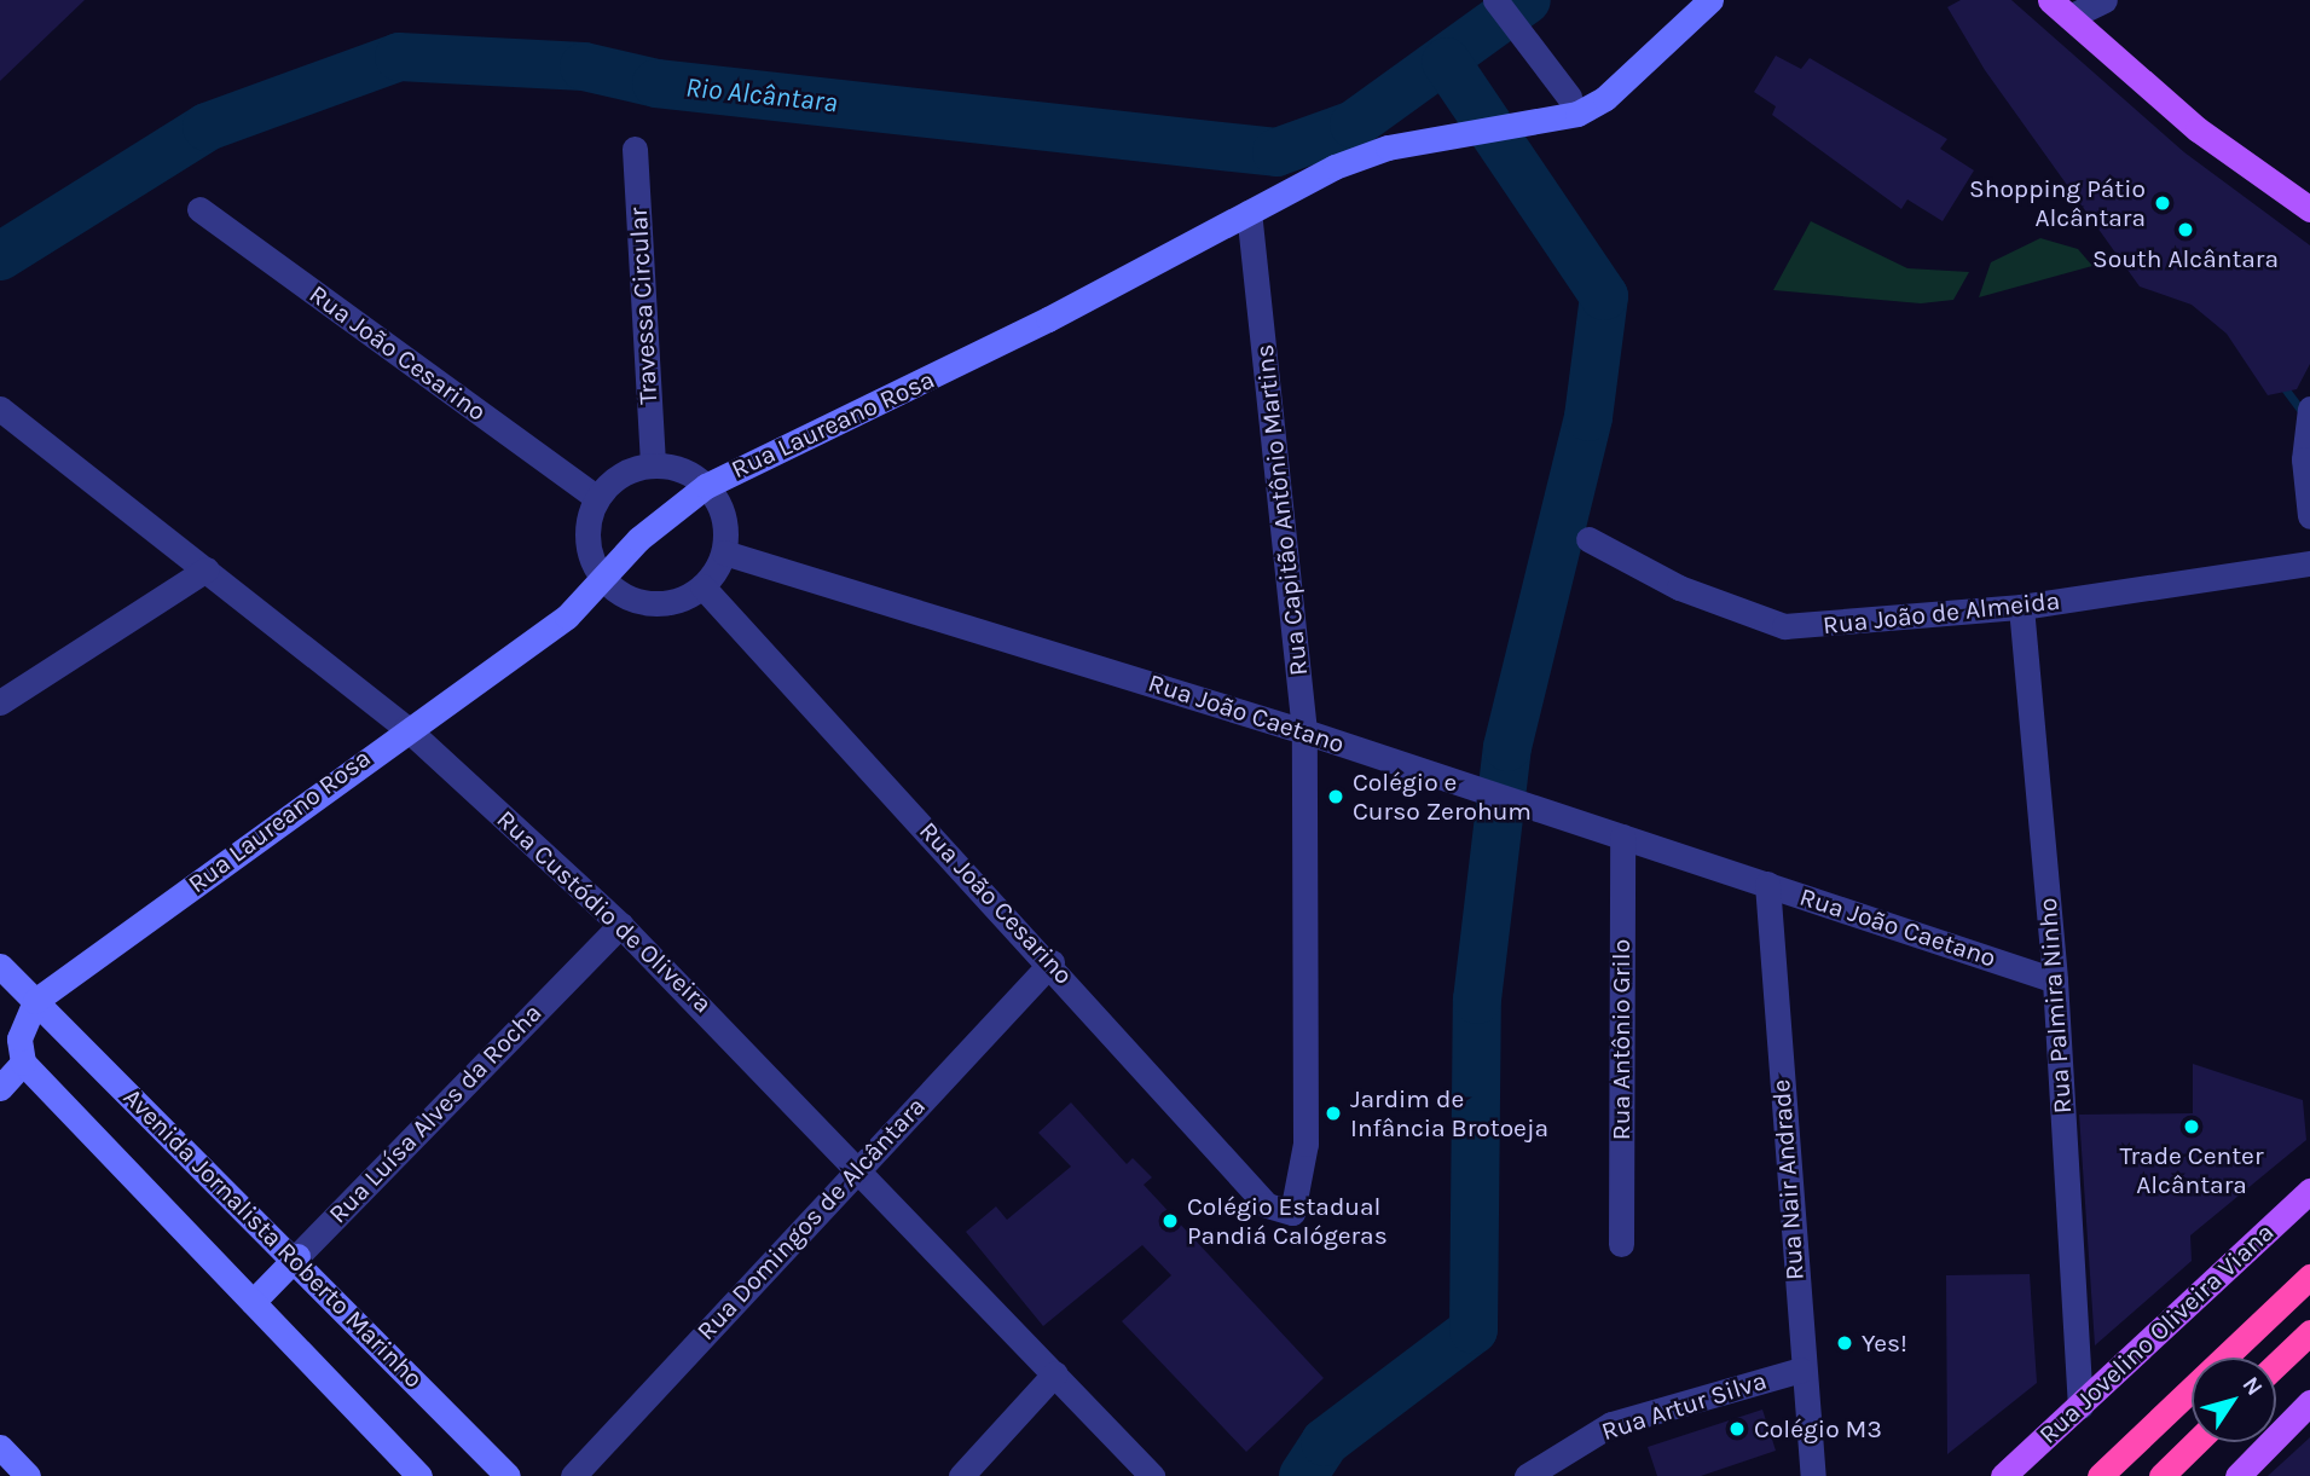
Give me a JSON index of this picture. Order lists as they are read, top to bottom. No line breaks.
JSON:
{"streets":{"main road":["Rua Laureano Rosa","Rua Luísa Alves da Rocha","Avenida Jornalista Roberto Marinho","Rua Jovelino Oliveira Viana"],"street":["Travessa Circular","Rua João Cesarino","Rua Capitão Antônio Martins","Rua João de Almeida","Rua João Caetano","Rua Custódio de Oliveira","Rua Palmira Ninho","Rua Antônio Grilo","Rua Nair Andrade","Rua Domingos de Alcântara","Rua Artur Silva"]},"crossings":[["Rua João Cesarino","Rua Capitão Antônio Martins"],["Rua João Cesarino","Rua Domingos de Alcântara"],["Rua Laureano Rosa","Rua Capitão Antônio Martins"],["Rua Laureano Rosa","Rua Custódio de Oliveira"],["Rua Laureano Rosa","Avenida Jornalista Roberto Marinho"],["Rua Capitão Antônio Martins","Rua João Caetano"],["Rua João de Almeida","Rua Palmira Ninho"],["Rua João Caetano","Rua Palmira Ninho"],["Rua João Caetano","Rua Antônio Grilo"],["Rua João Caetano","Rua Nair Andrade"],["Rua Custódio de Oliveira","Rua Luísa Alves da Rocha"],["Rua Custódio de Oliveira","Rua Domingos de Alcântara"],["Rua Palmira Ninho","Rua Jovelino Oliveira Viana"],["Rua Luísa Alves da Rocha","Avenida Jornalista Roberto Marinho"],["Rua Nair Andrade","Rua Artur Silva"]],"water":["Rio Alcântara"],"places":["Shopping Pátio Alcântara","South Alcântara","Colégio e Curso Zerohum","Jardim de Infância Brotoeja","Trade Center Alcântara","Colégio Estadual Pandiá Calógeras","Yes!","Colégio M3"],"north":"top right"}
